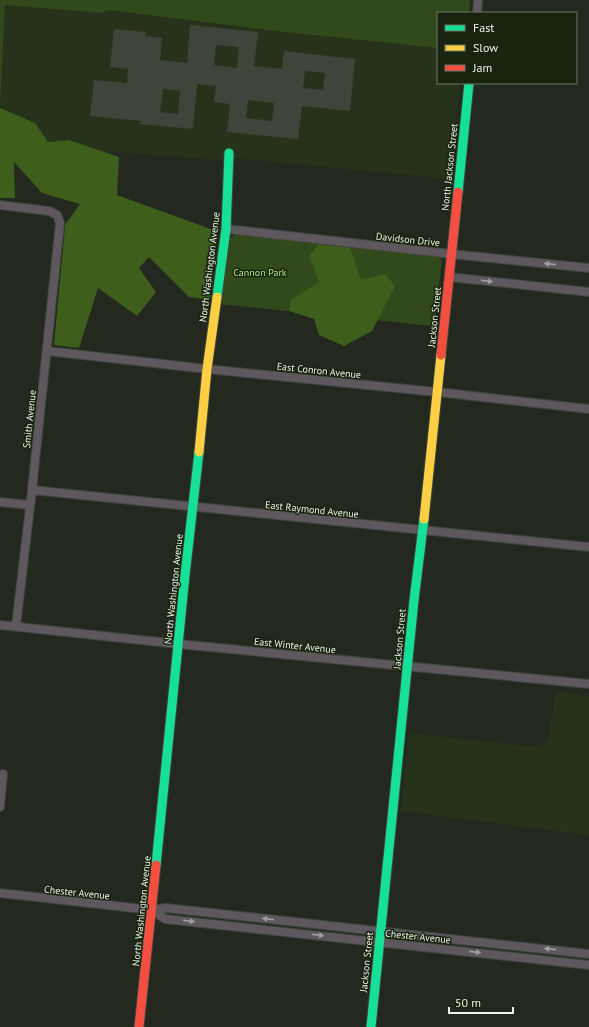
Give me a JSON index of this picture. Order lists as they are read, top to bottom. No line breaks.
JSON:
{"streets":{"street":["North Jackson Street","Davidson Drive","North Washington Avenue","Jackson Street","East Conron Avenue","Smith Avenue","East Raymond Avenue","East Winter Avenue","Chester Avenue"]},"crossings":[["North Jackson Street","Davidson Drive"],["North Jackson Street","Jackson Street"],["Davidson Drive","North Washington Avenue"],["Davidson Drive","Jackson Street"],["North Washington Avenue","East Conron Avenue"],["North Washington Avenue","East Raymond Avenue"],["North Washington Avenue","East Winter Avenue"],["North Washington Avenue","Chester Avenue"],["Jackson Street","East Conron Avenue"],["Jackson Street","East Raymond Avenue"],["Jackson Street","East Winter Avenue"],["Jackson Street","Chester Avenue"],["East Conron Avenue","Smith Avenue"],["Smith Avenue","East Raymond Avenue"],["Smith Avenue","East Winter Avenue"]],"parks":["Cannon Park"],"legend":["Fast","Slow","Jam"],"scale_bar":"50 m"}
